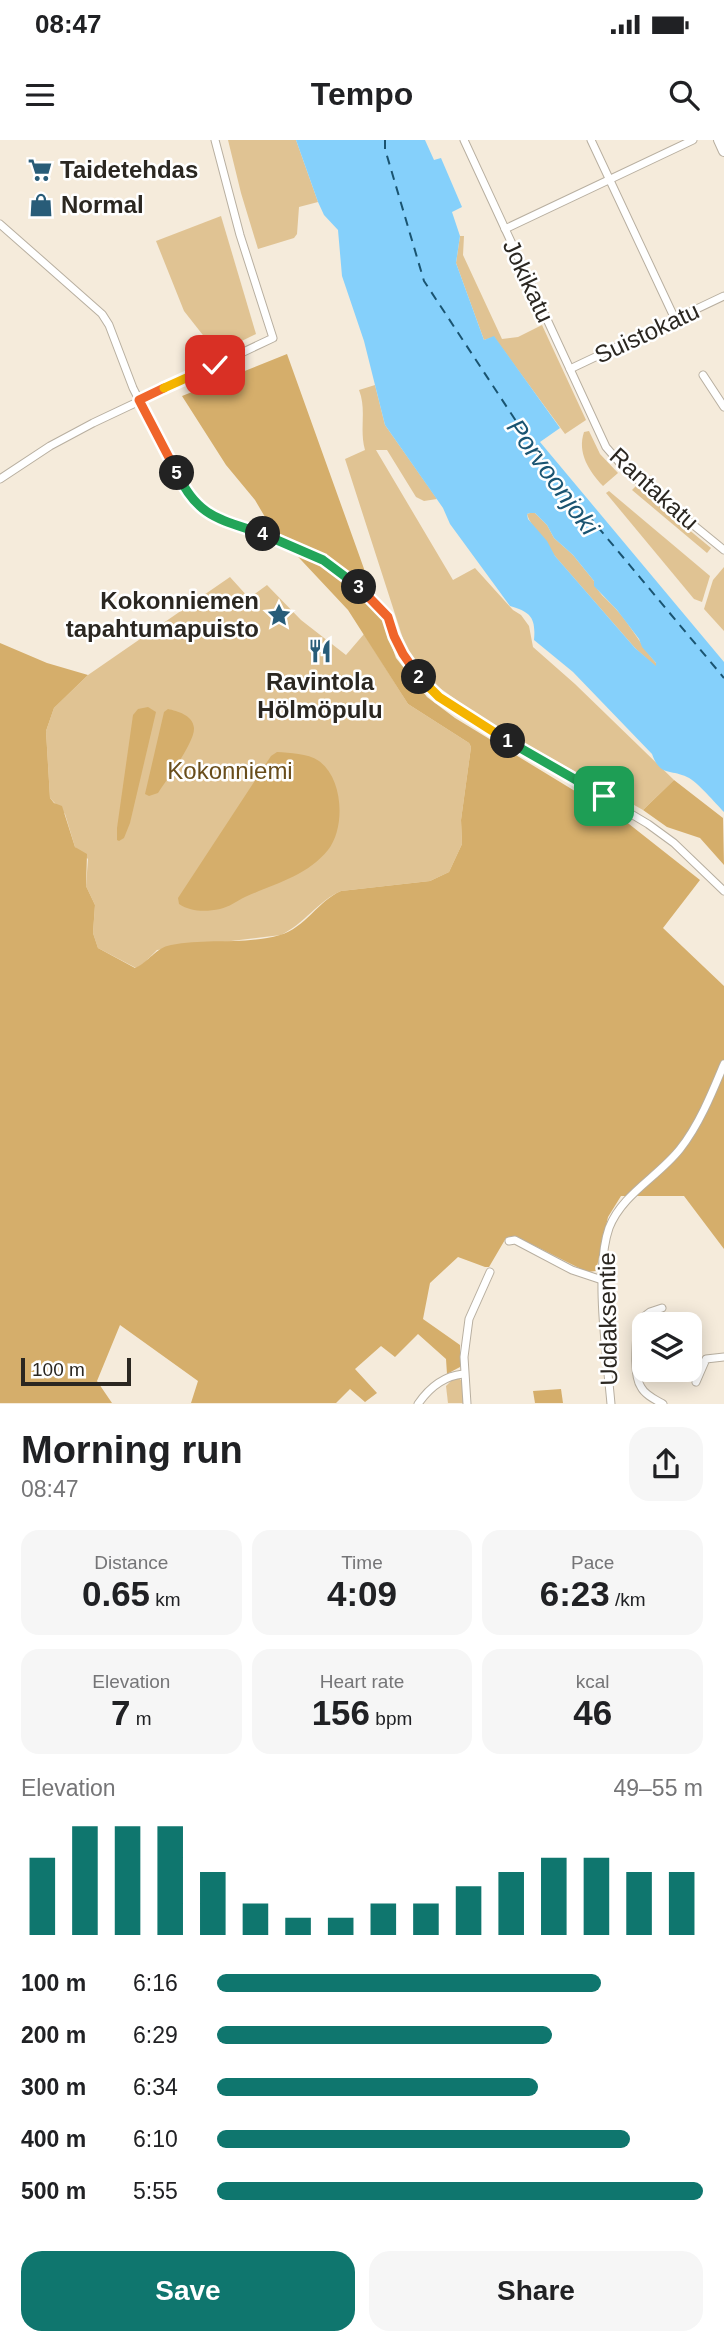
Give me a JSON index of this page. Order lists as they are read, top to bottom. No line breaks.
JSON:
{"streets":{"street":["Jokikatu","Suistokatu","Rantakatu","Uddaksentie"]},"crossings":[["Jokikatu","Suistokatu"],["Jokikatu","Rantakatu"]],"water":["Porvoonjoki"],"parks":["Kokonniemi"],"places":{"supermarket":["Taidetehdas"],"shop":["Normal"],"place":["Kokonniemen tapahtumapuisto"],"restaurant":["Ravintola Hölmöpulu"]},"scale_bar":"100 m","page":{"status":"08:47","header":"Tempo","pins":["5","4","3","2","1"],"scale":"100 m","heading":["Morning run","08:47"],"stats":[["Distance","0.65 km"],["Time","4:09"],["Pace","6:23 /km"],["Elevation","7 m"],["Heart rate","156 bpm"],["kcal","46"]],"chart":["Elevation","49–55 m"],"list":[{"name":"100 m","note":"6:16"},{"name":"200 m","note":"6:29"},{"name":"300 m","note":"6:34"},{"name":"400 m","note":"6:10"},{"name":"500 m","note":"5:55"}],"buttons":["Save","Share"]}}
